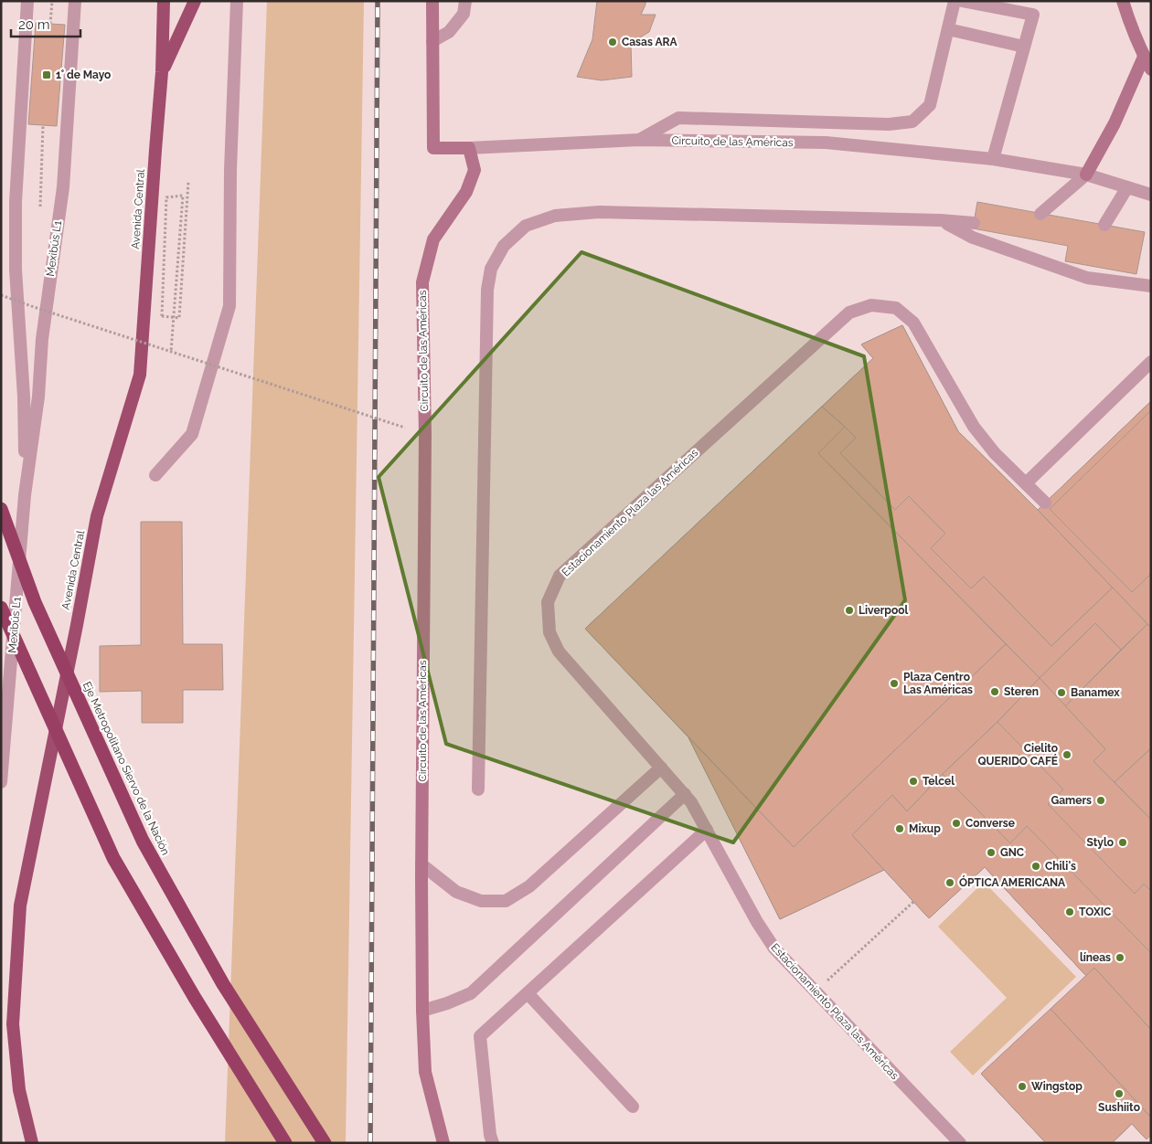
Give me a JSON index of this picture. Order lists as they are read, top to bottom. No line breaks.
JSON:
{"streets":{"highway":["Avenida Central","Eje Metropolitano Siervo de la Nación"],"main road":["Circuito de las Américas"],"street":["Mexibús L1","Estacionamiento Plaza las Américas"]},"places":{"other":["Casas ARA","Liverpool","Plaza Centro Las Américas","Steren","Banamex","Cielito QUERIDO CAFÉ","Telcel","Gamers","Converse","Mixup","Stylo","GNC","Chili's","ÓPTICA AMERICANA","TOXIC","líneas","Wingstop","Sushiito"],"transit":["1° de Mayo"]},"scale_bar":"20 m"}
